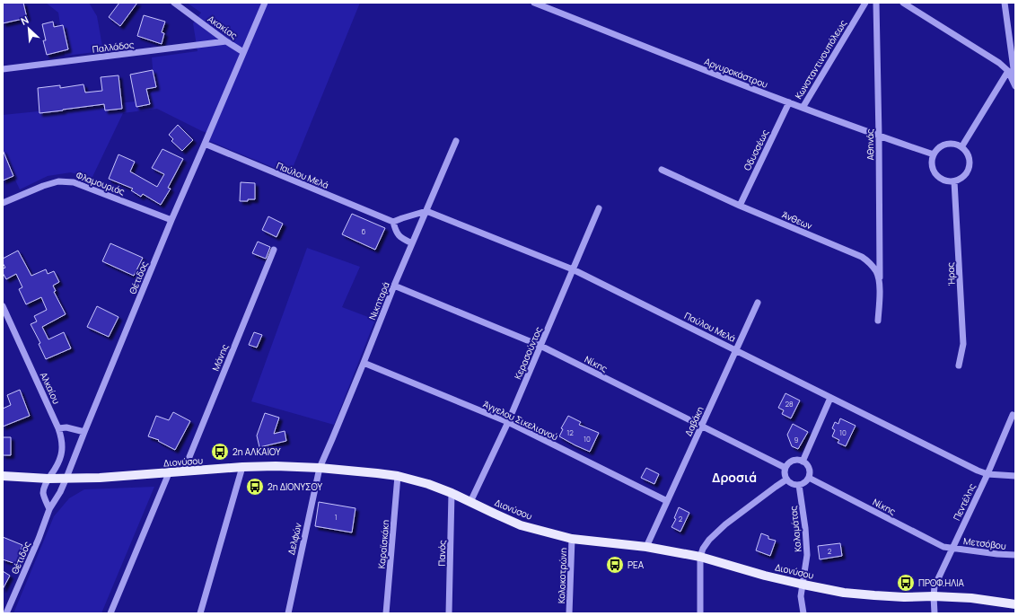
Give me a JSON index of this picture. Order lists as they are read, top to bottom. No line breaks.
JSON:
{"streets":{"main road":["Διονύσου"],"street":["Ακακίας","Παλλάδος","Κωνσταντινουπόλεως","Αργυροκάστρου","Αθηνάς","Οδυσσέως","Παύλου Μελά","Φλαμουριάς","Άνθεων","Ήρας","Θέτιδος","Νικηταρά","Κερασούντος","Μάνης","Νίκης","Αλκαίου","Άγγελου Σικελιανού","Δαβάκη","Πεντέλης","Καλαμάτας","Δελφών","Μετσόβου","Καραϊσκάκη","Πανός","Κολοκοτρώνη"]},"crossings":[["Ακακίας","Παλλάδος"],["Ακακίας","Θέτιδος"],["Κωνσταντινουπόλεως","Αργυροκάστρου"],["Αργυροκάστρου","Αθηνάς"],["Αργυροκάστρου","Οδυσσέως"],["Αργυροκάστρου","Ήρας"],["Αθηνάς","Άνθεων"],["Οδυσσέως","Άνθεων"],["Παύλου Μελά","Θέτιδος"],["Παύλου Μελά","Νικηταρά"],["Παύλου Μελά","Κερασούντος"],["Παύλου Μελά","Δαβάκη"],["Παύλου Μελά","Πεντέλης"],["Φλαμουριάς","Θέτιδος"],["Θέτιδος","Διονύσου"],["Νικηταρά","Νίκης"],["Νικηταρά","Άγγελου Σικελιανού"],["Νικηταρά","Διονύσου"],["Νικηταρά","Δελφών"],["Κερασούντος","Νίκης"],["Κερασούντος","Άγγελου Σικελιανού"],["Κερασούντος","Διονύσου"],["Μάνης","Διονύσου"],["Νίκης","Δαβάκη"],["Νίκης","Πεντέλης"],["Νίκης","Καλαμάτας"],["Νίκης","Μετσόβου"],["Αλκαίου","Διονύσου"],["Άγγελου Σικελιανού","Δαβάκη"],["Δαβάκη","Διονύσου"],["Διονύσου","Πεντέλης"],["Διονύσου","Καλαμάτας"],["Διονύσου","Δελφών"],["Διονύσου","Καραϊσκάκη"],["Διονύσου","Πανός"],["Διονύσου","Κολοκοτρώνη"],["Πεντέλης","Μετσόβου"]],"districts":["Δροσιά"],"places":{"bus stop":["2η ΑΛΚΑΙΟΥ","2η ΔΙΟΝΥΣΟΥ","ΡΕΑ","ΠΡΟΦ.ΗΛΙΑ"]},"house_numbers":["6","28","12","10","10","9","1","2","2"],"north":"top left"}
